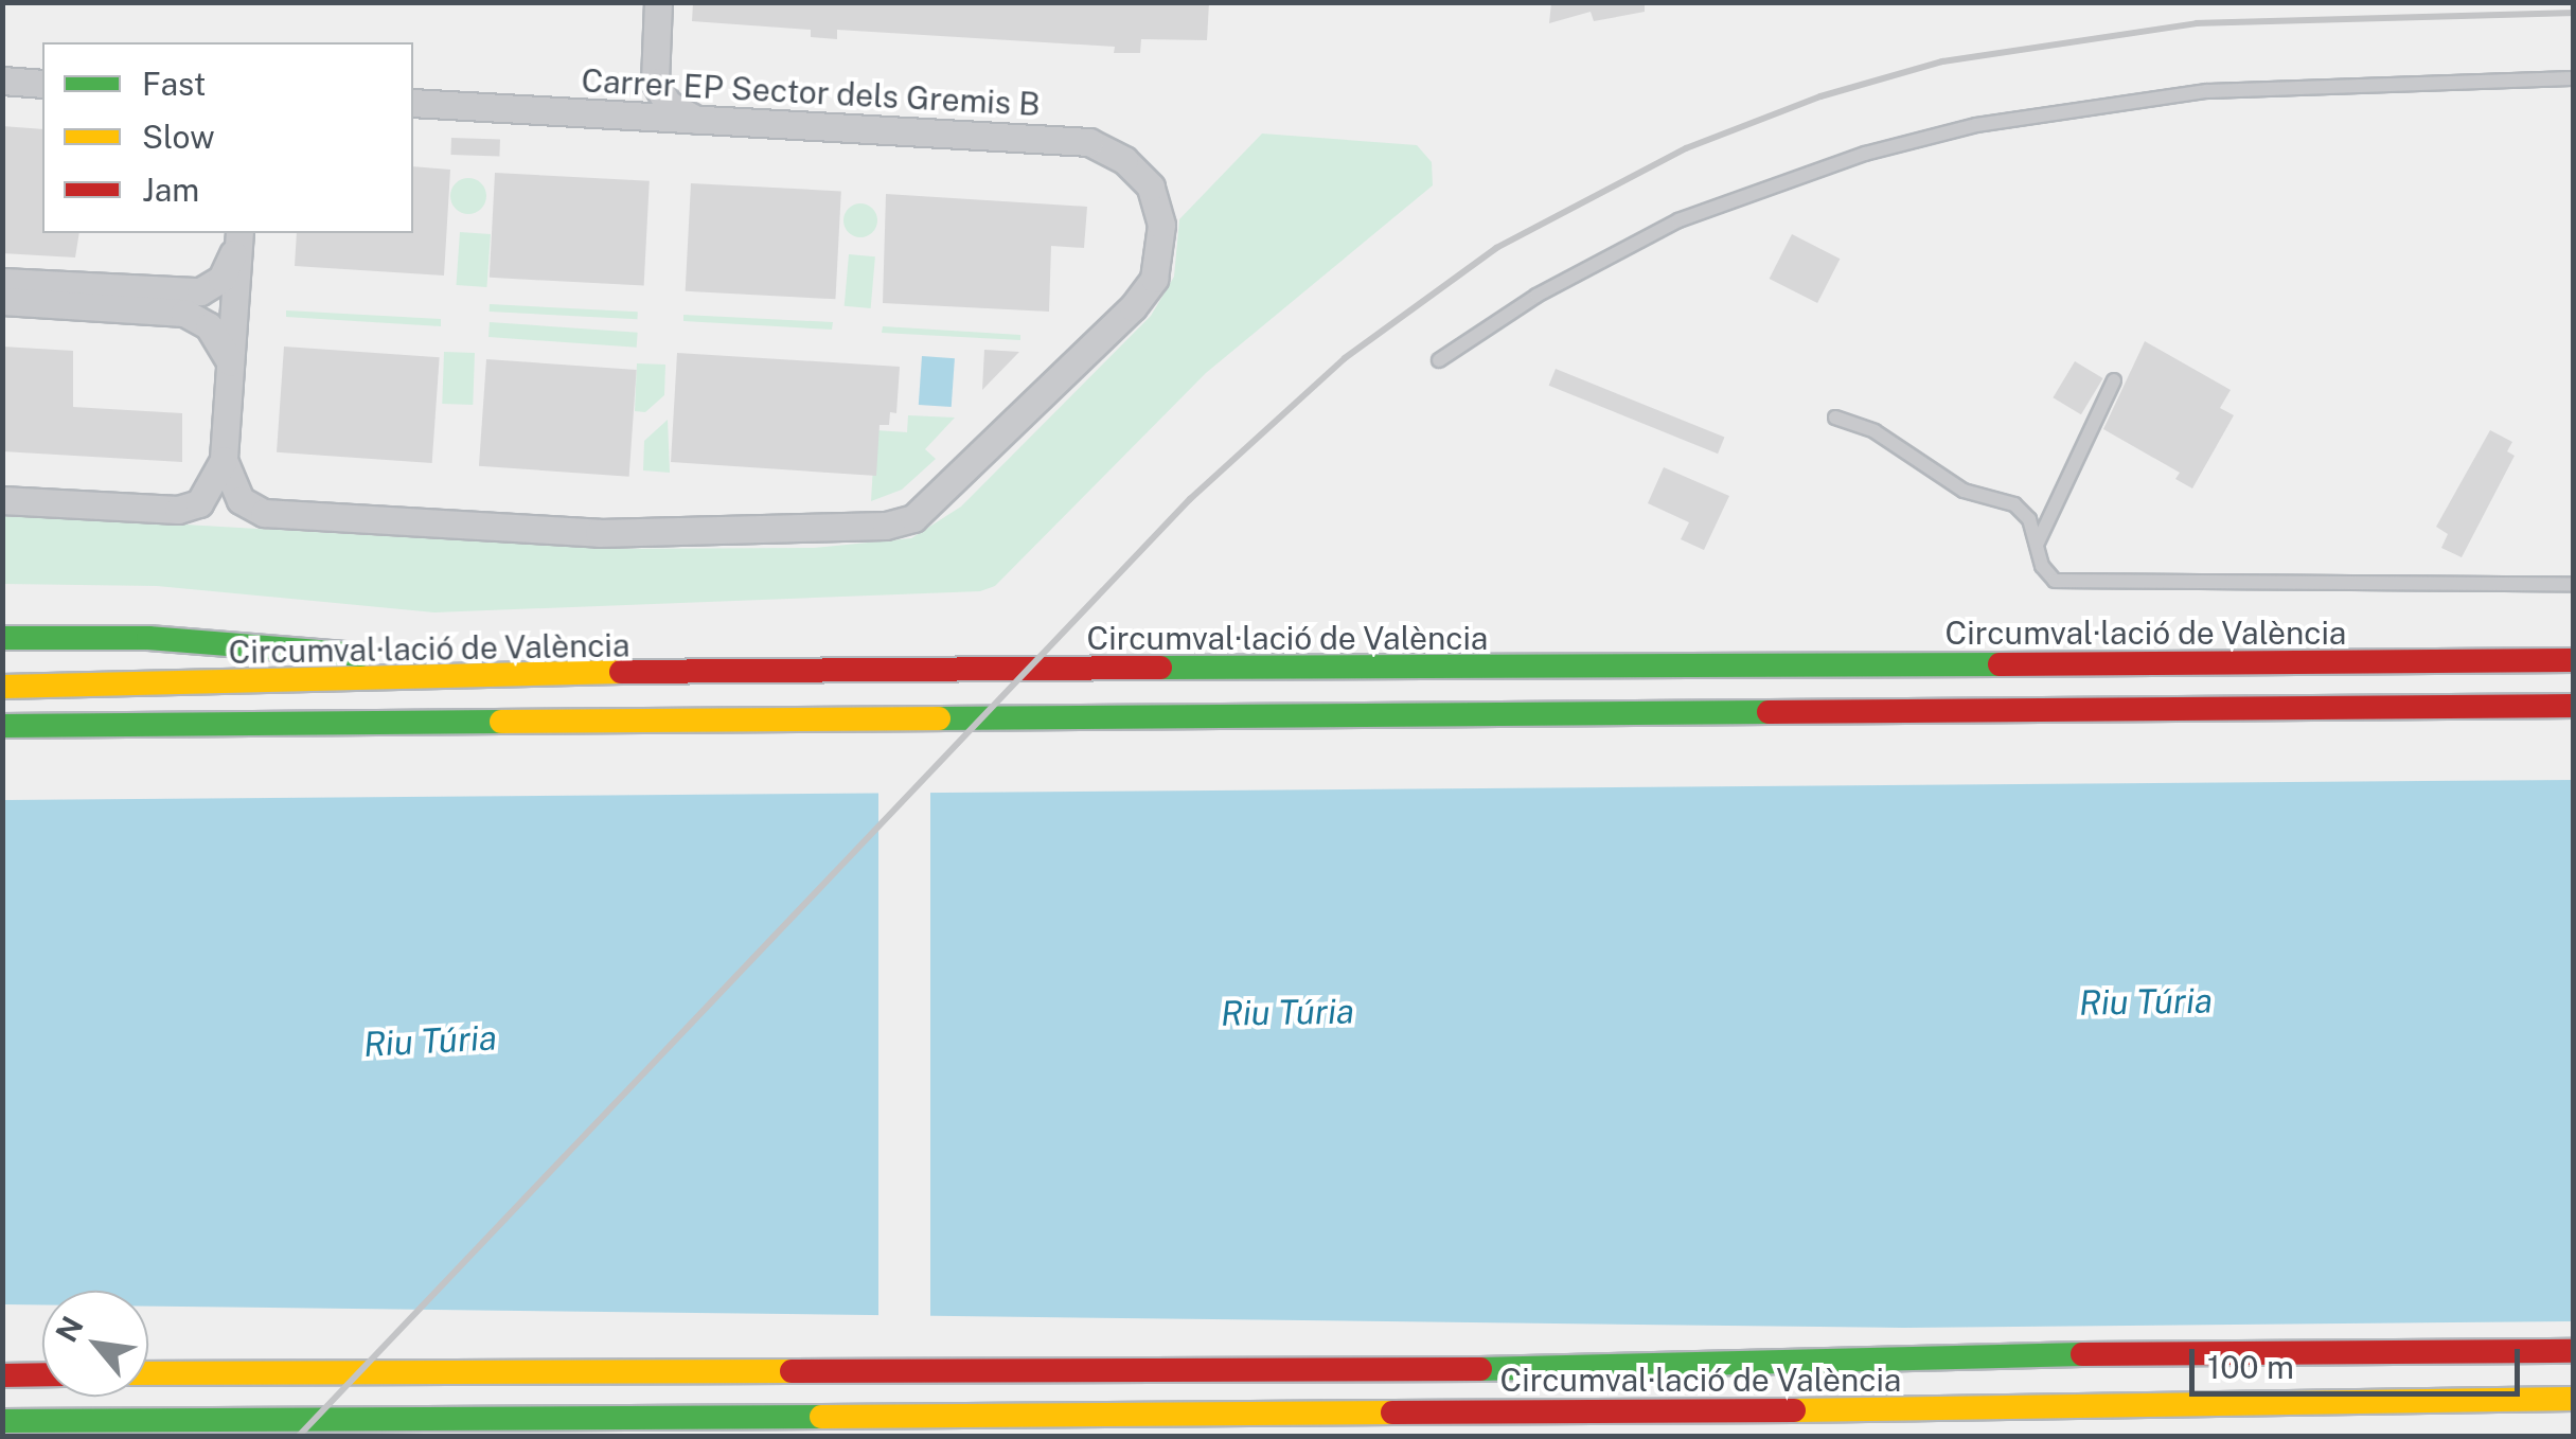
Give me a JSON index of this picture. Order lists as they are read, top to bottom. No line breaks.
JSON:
{"streets":{"highway":["Circumval·lació de València"],"street":["Carrer EP Sector dels Gremis B"]},"water":["Riu Túria"],"legend":["Fast","Slow","Jam"],"scale_bar":"100 m","north":"top left"}
